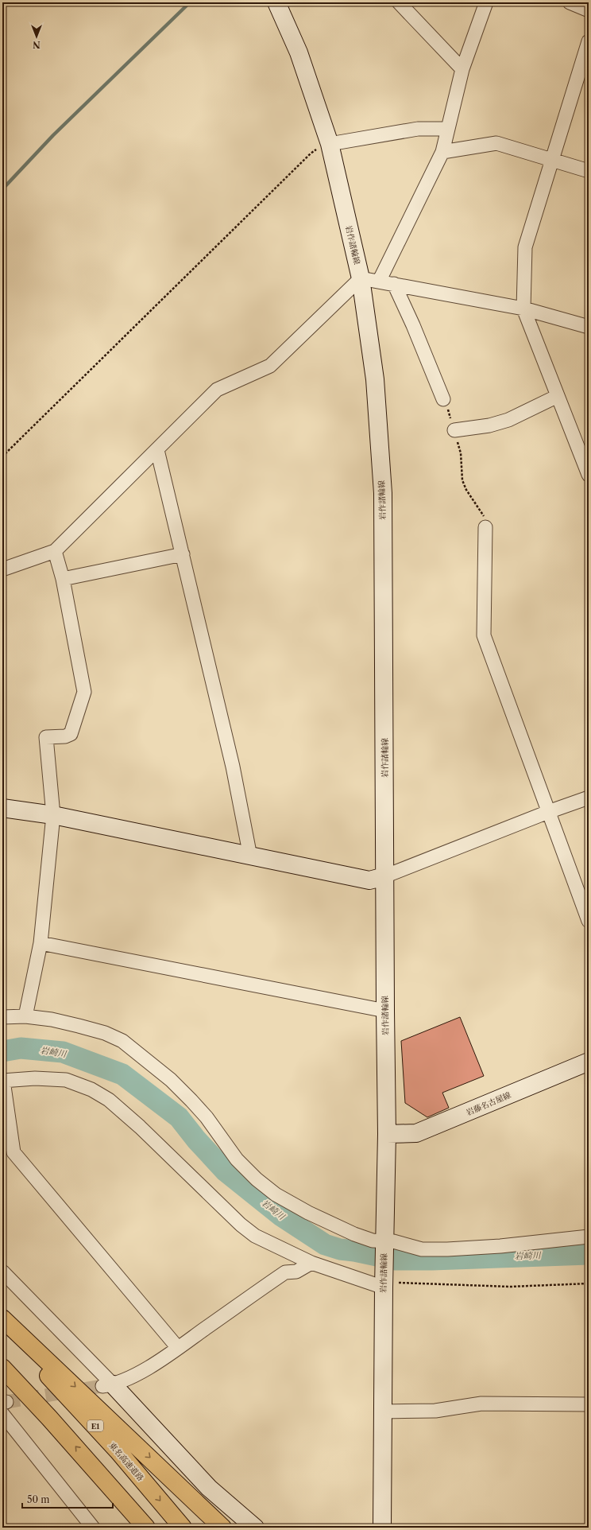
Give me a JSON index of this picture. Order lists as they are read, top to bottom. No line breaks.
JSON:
{"streets":{"highway":["E1","東名高速道路"],"main road":["岩作諸輪線","岩藤名古屋線"]},"crossings":[["岩作諸輪線","岩藤名古屋線"]],"water":["岩崎川"],"scale_bar":"50 m","north":"bottom"}
